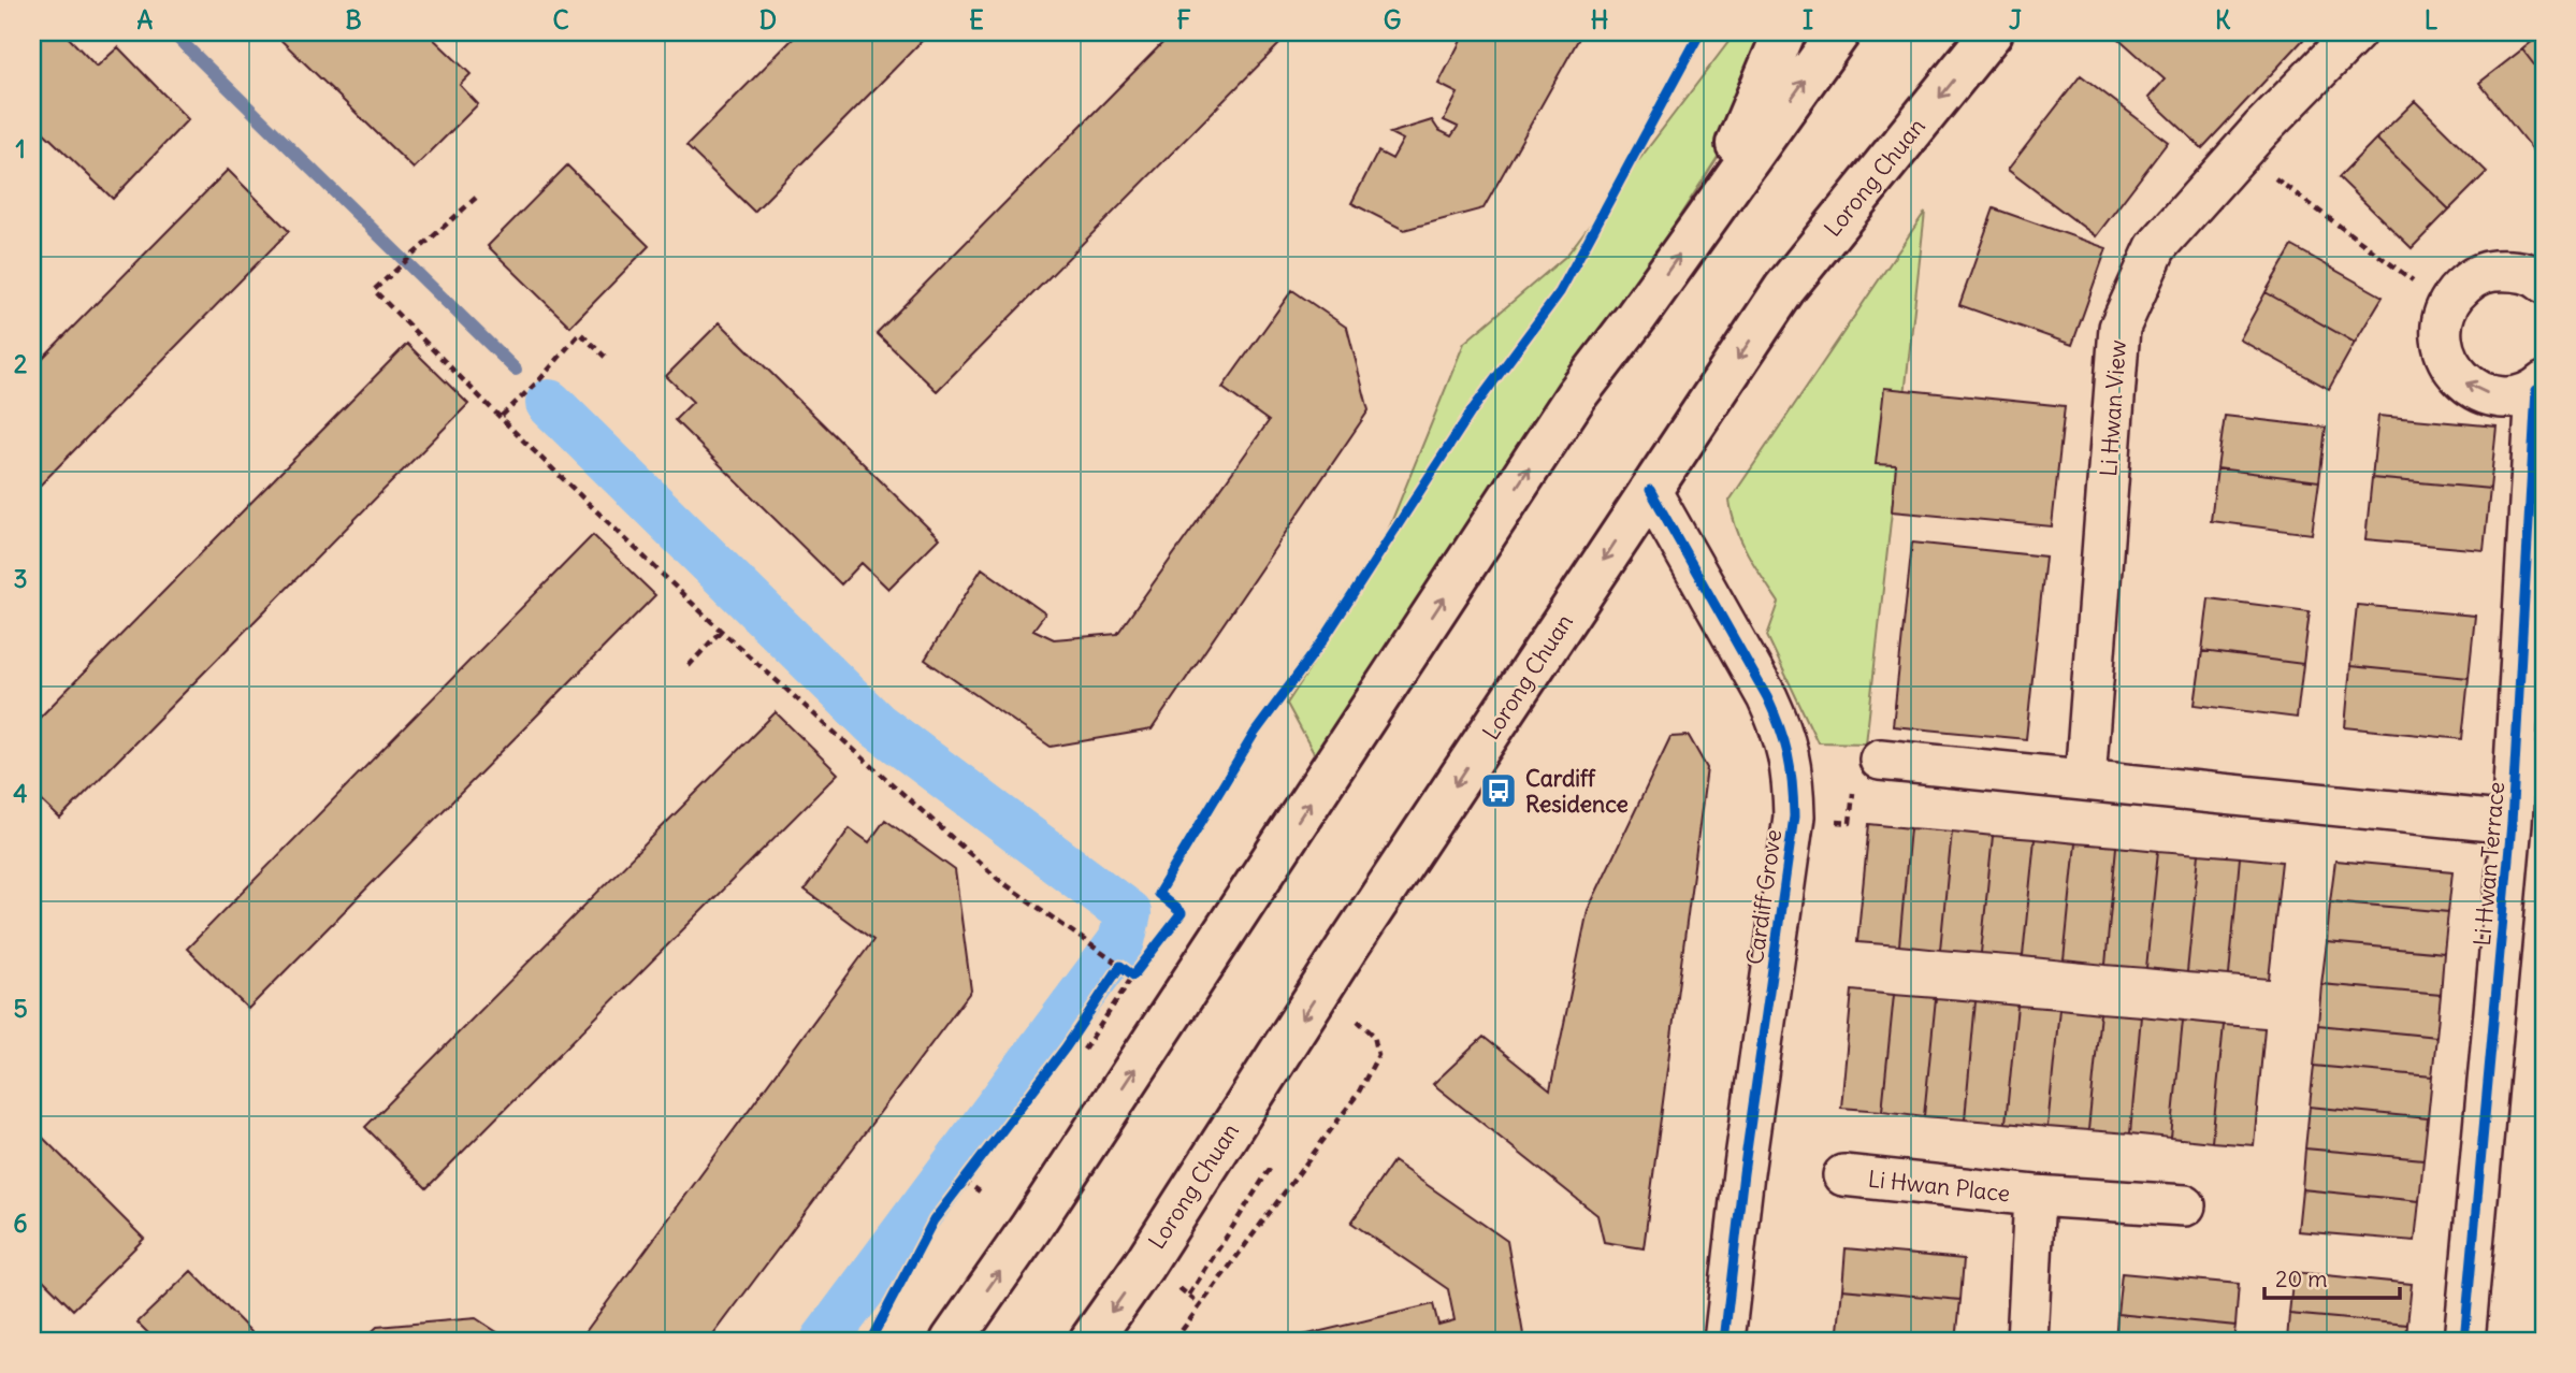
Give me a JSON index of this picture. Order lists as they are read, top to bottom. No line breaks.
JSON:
{"streets":{"main road":["Lorong Chuan"],"street":["Li Hwan View","Li Hwan Terrace","Cardiff Grove","Li Hwan Place"]},"crossings":[["Lorong Chuan","Cardiff Grove"]],"places":{"bus stop":["Cardiff Residence"]},"scale_bar":"20 m","grid":{"columns":["A","B","C","D","E","F","G","H","I","J","K","L"],"rows":["1","2","3","4","5","6"]}}
